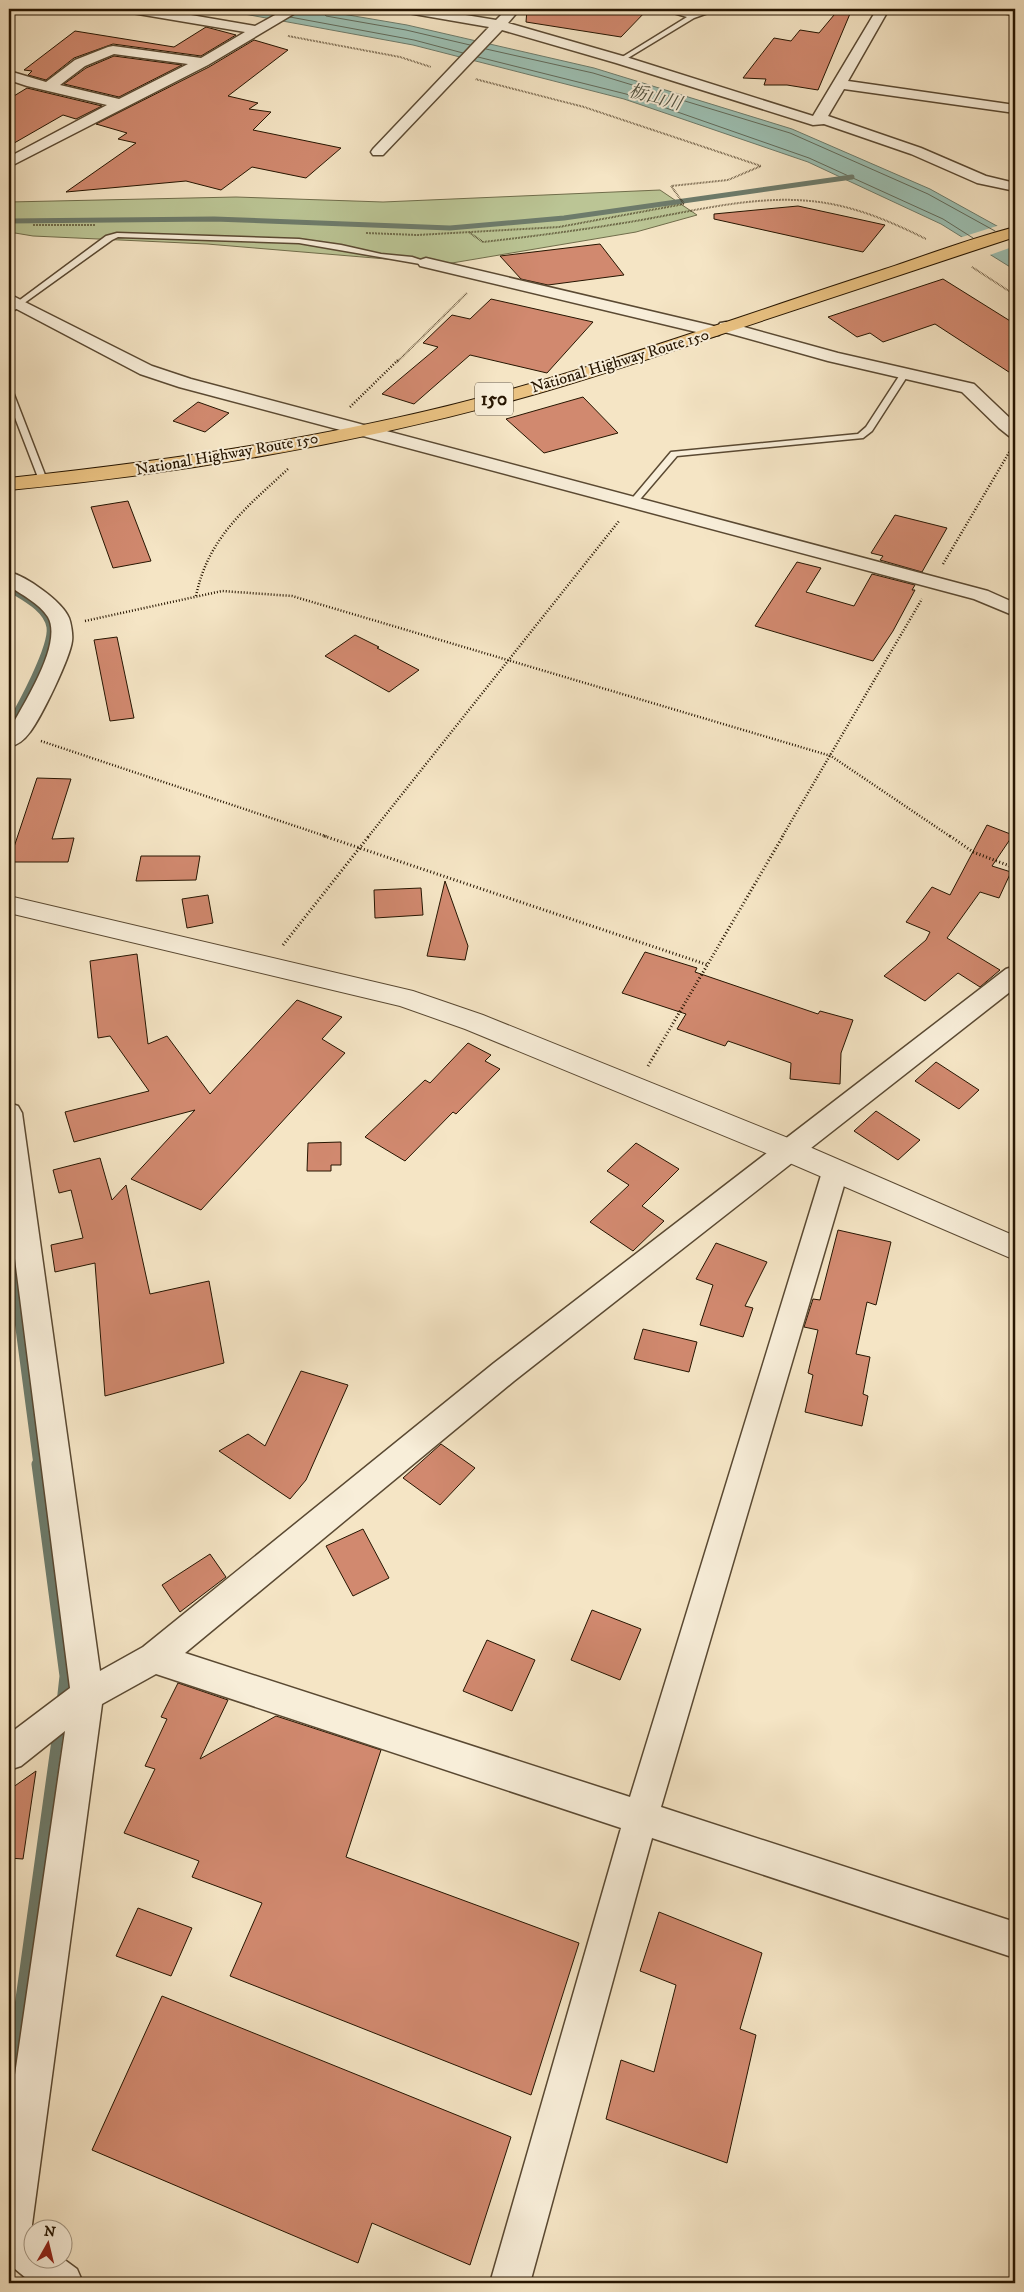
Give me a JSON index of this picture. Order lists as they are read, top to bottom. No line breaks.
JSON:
{"streets":{"highway":["National Highway Route 150","150"]},"water":["栃山川"],"north":"top"}
